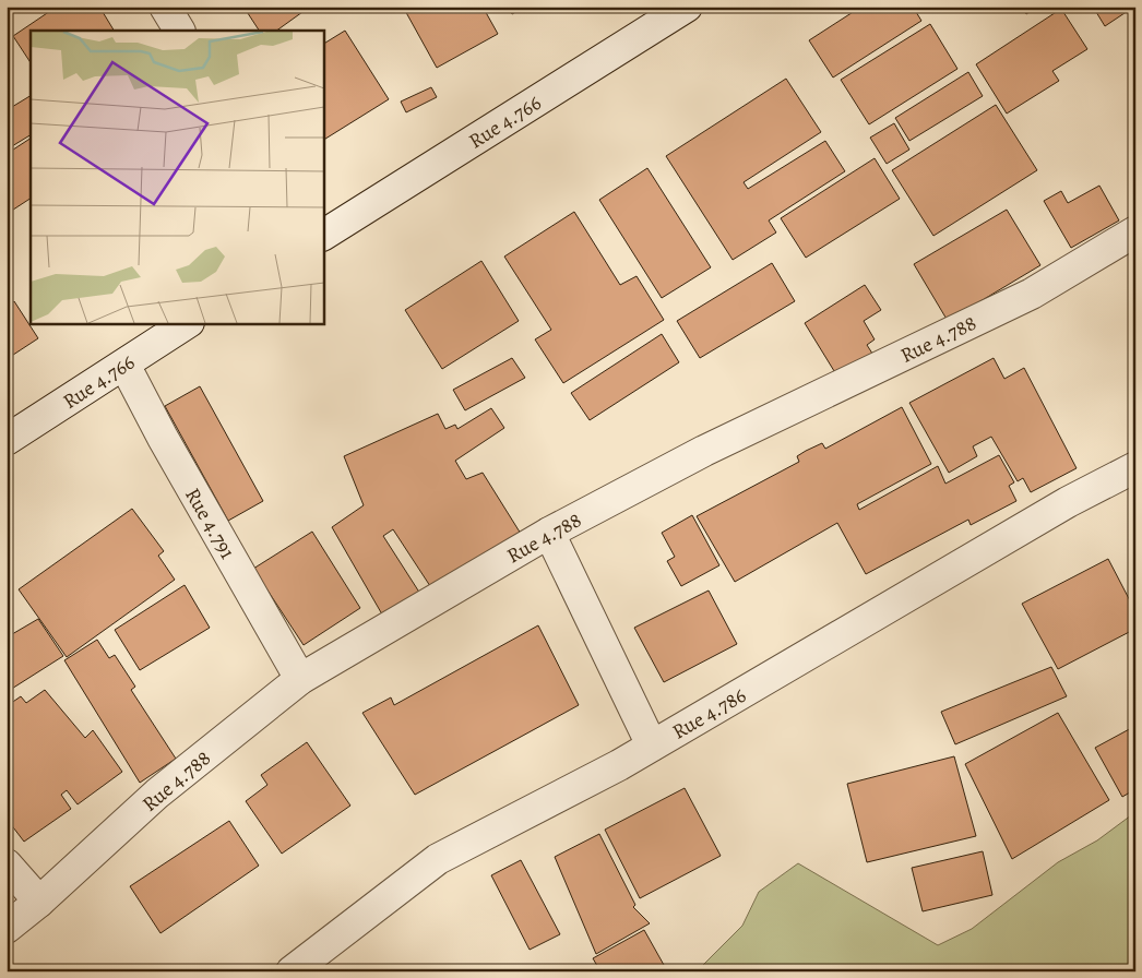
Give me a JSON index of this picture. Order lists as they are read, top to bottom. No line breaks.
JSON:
{"streets":{"street":["Rue 4.766","Rue 4.788","Rue 4.791","Rue 4.786"]},"crossings":[["Rue 4.766","Rue 4.791"],["Rue 4.788","Rue 4.791"]]}
